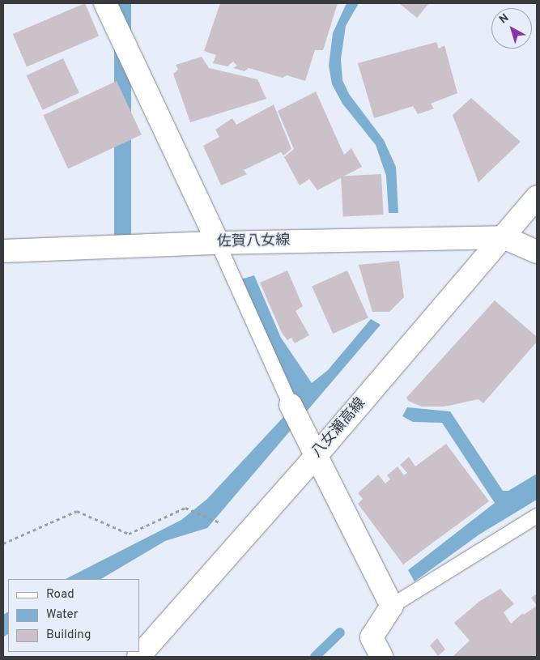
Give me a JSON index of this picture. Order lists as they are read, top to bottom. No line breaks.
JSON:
{"streets":{"main road":["佐賀八女線","八女瀬高線"]},"crossings":[["佐賀八女線","八女瀬高線"]],"legend":["Road","Water","Building"],"north":"top left"}
